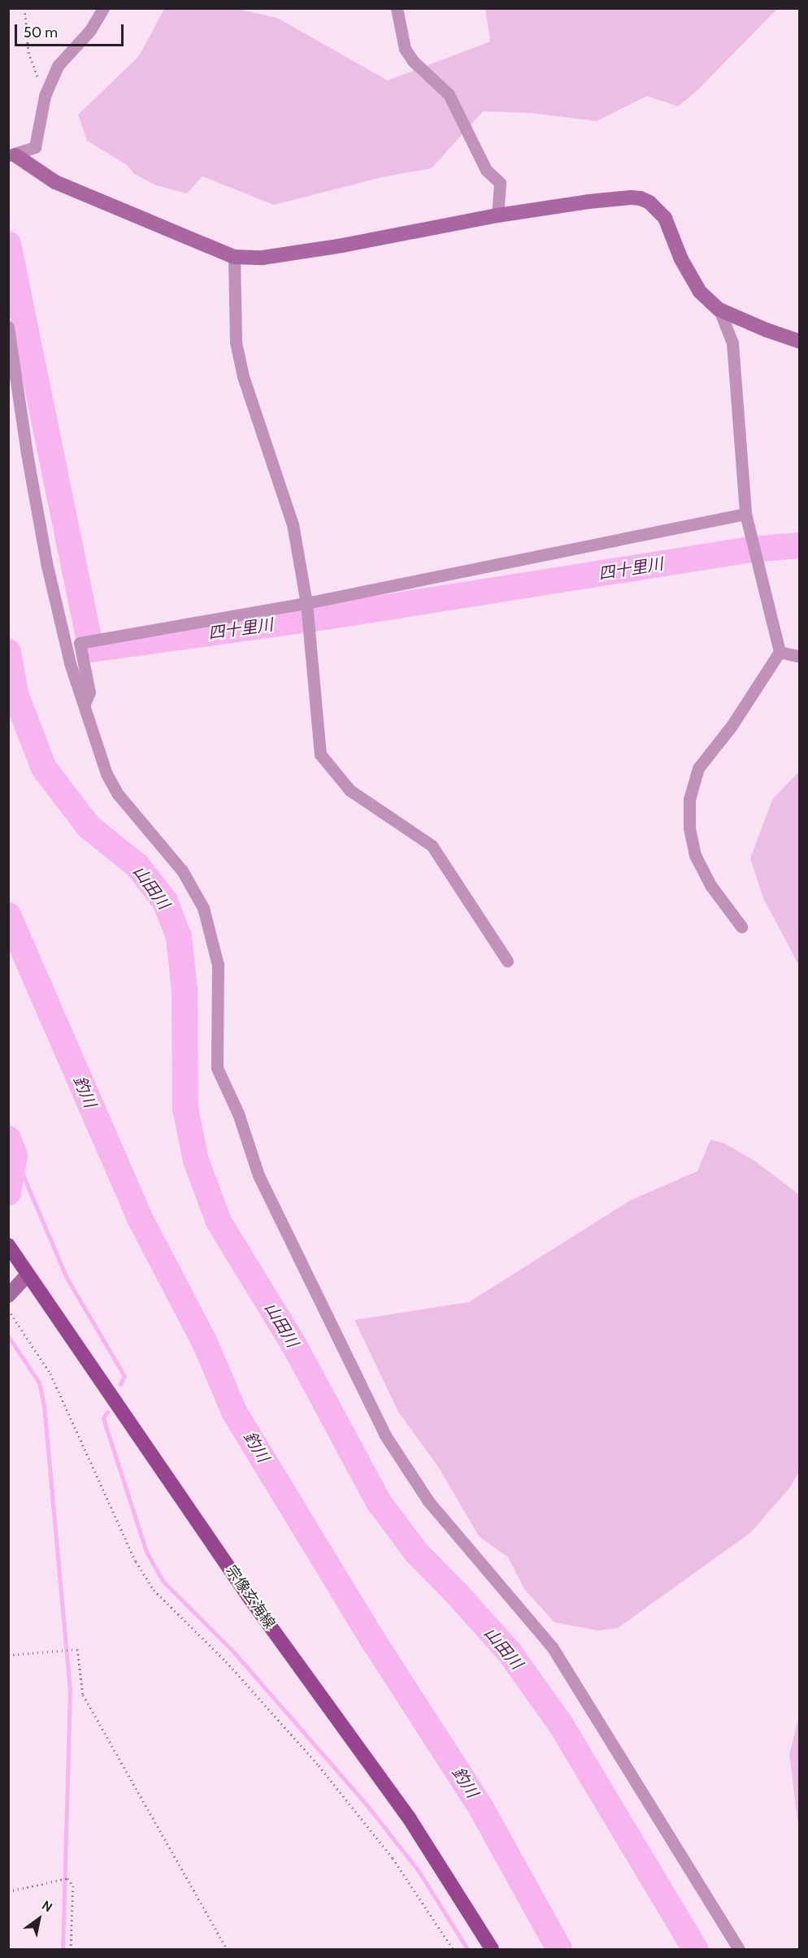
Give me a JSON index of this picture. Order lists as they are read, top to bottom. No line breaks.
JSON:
{"streets":{"main road":["宗像玄海線"]},"water":["四十里川","山田川","釣川"],"scale_bar":"50 m","north":"top right"}
